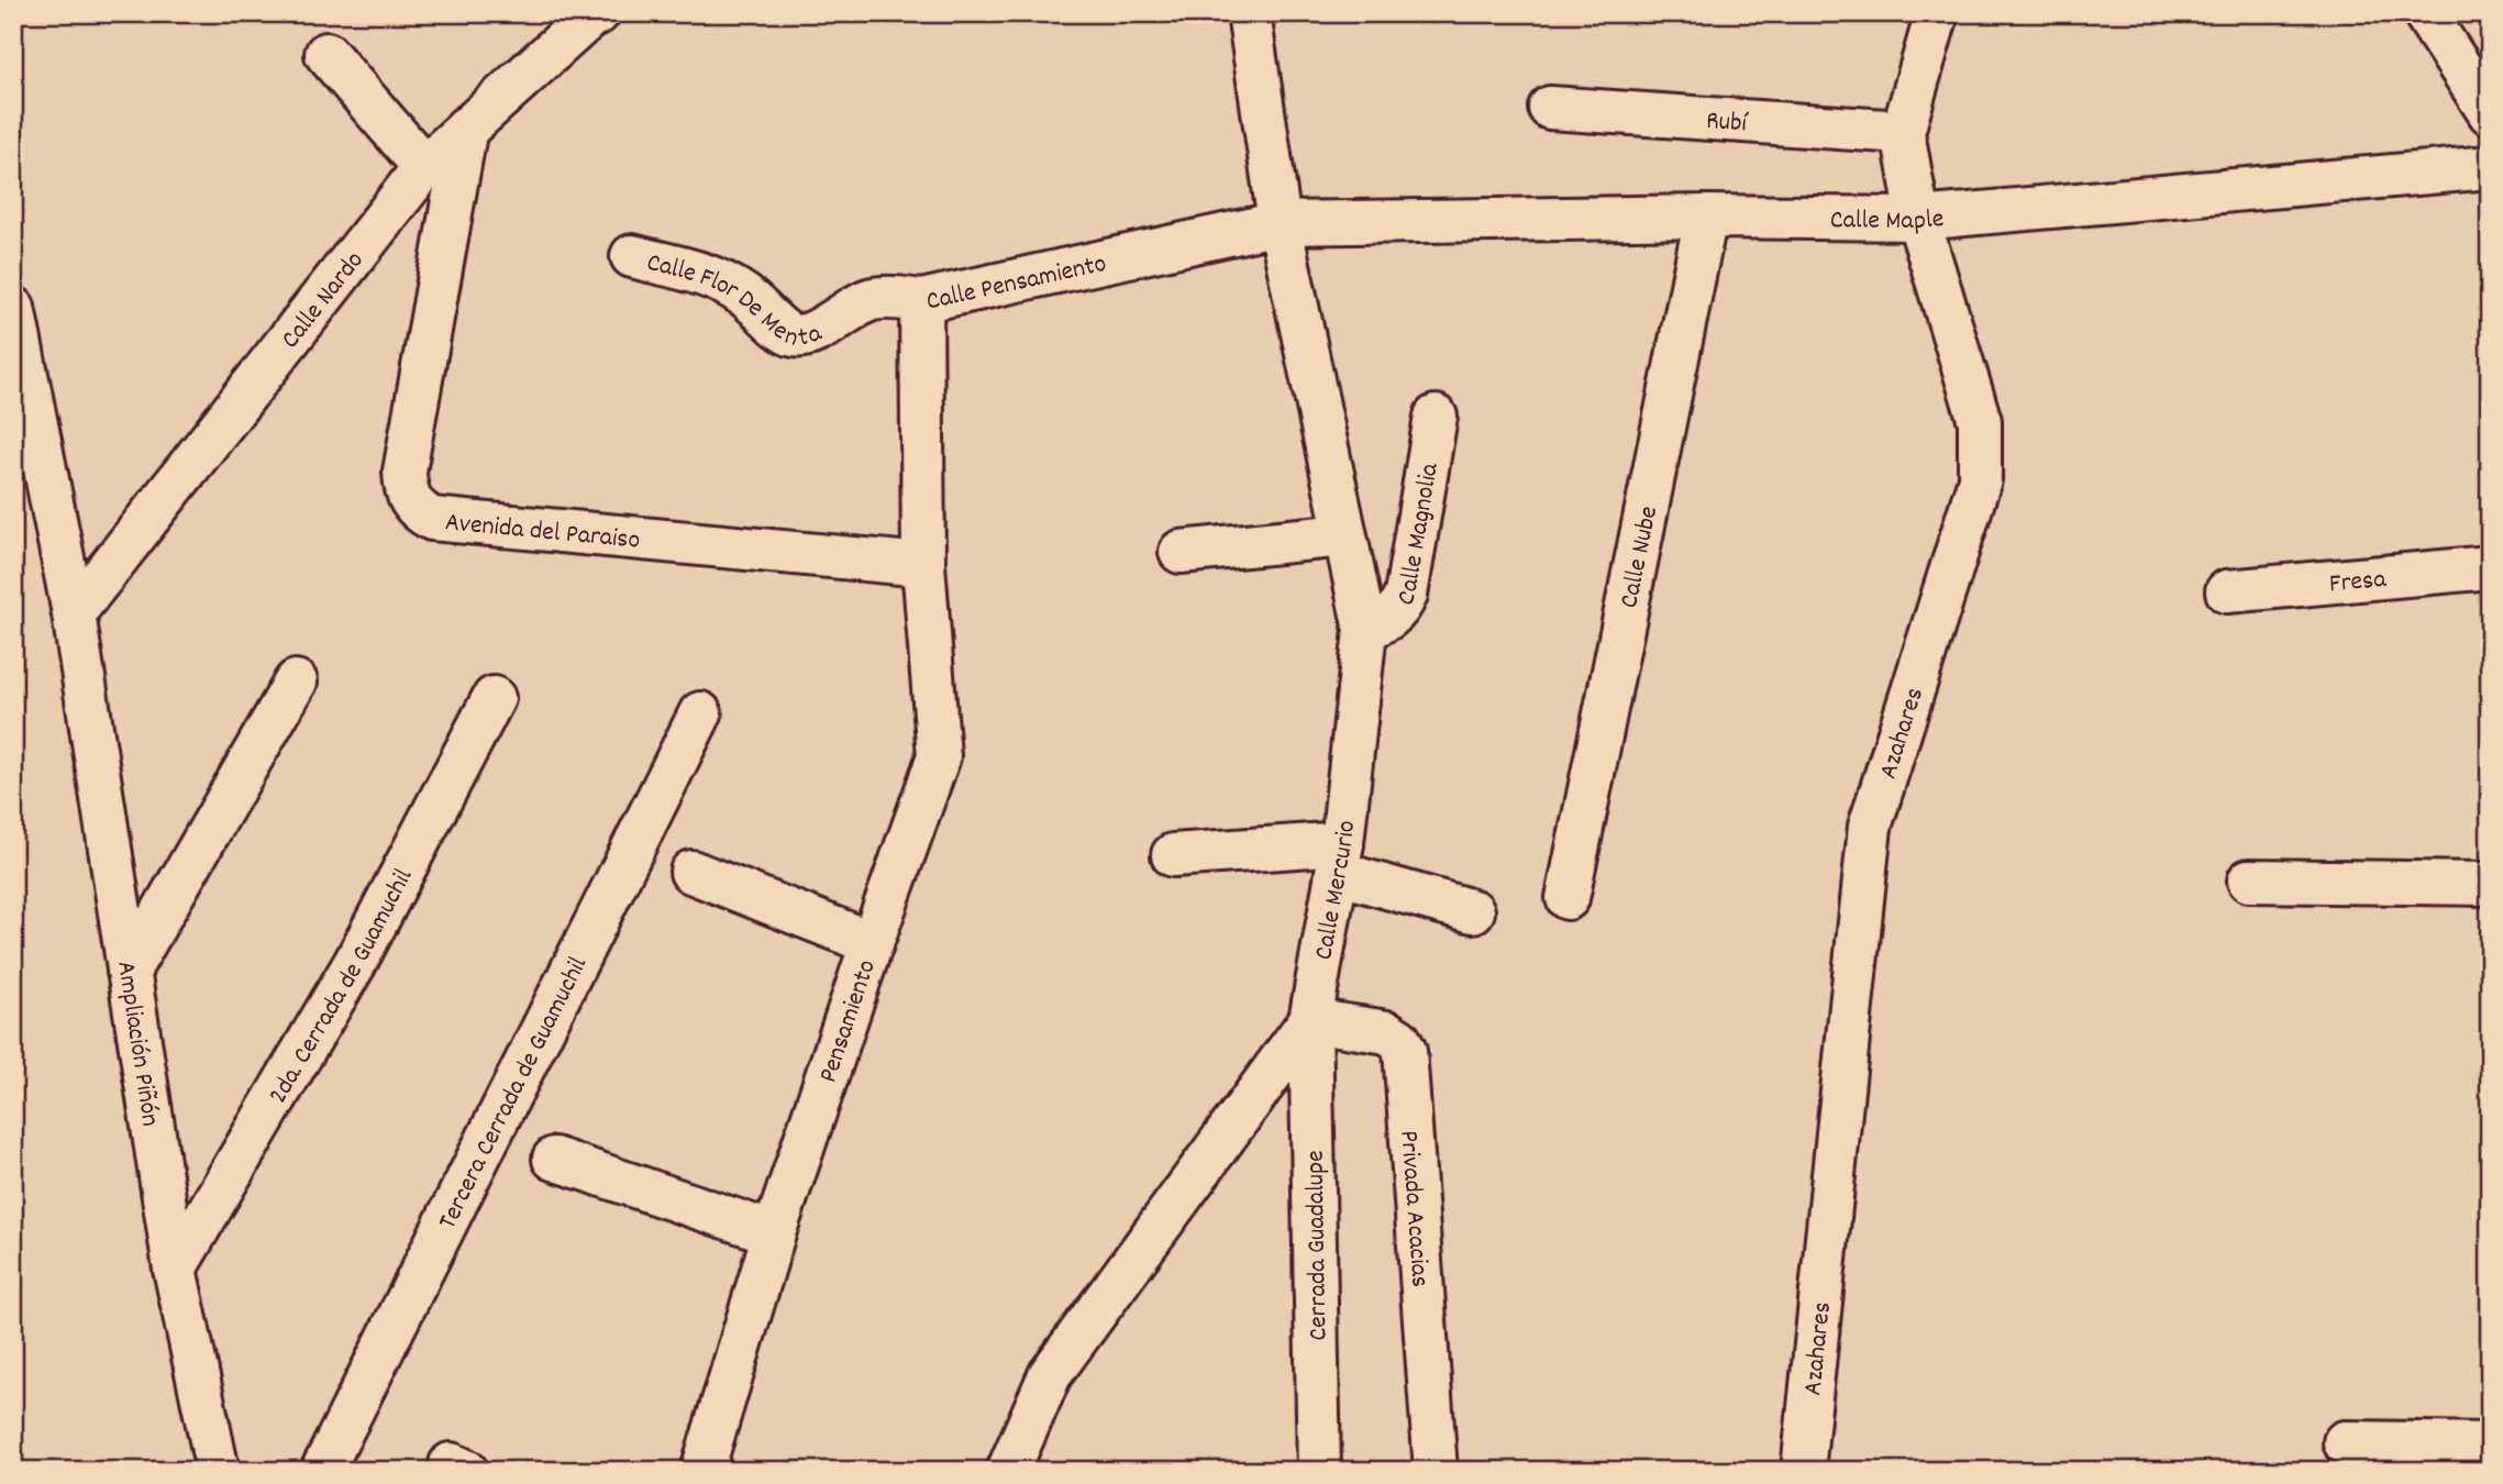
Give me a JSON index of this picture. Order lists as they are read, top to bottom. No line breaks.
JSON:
{"streets":{"street":["Rubí","Calle Maple","Calle Pensamiento","Calle Flor De Menta","Calle Nardo","Avenida del Paraiso","Calle Magnolia","Calle Nube","Fresa","Azahares","Calle Mercurio","2da. Cerrada de Guamuchil","Pensamiento","Ampliación Piñón","Tercera Cerrada de Guamuchil","Privada Acacias","Cerrada Guadalupe"]},"crossings":[["Rubí","Azahares"],["Calle Maple","Calle Pensamiento"],["Calle Maple","Calle Nube"],["Calle Maple","Azahares"],["Calle Maple","Calle Mercurio"],["Calle Pensamiento","Calle Flor De Menta"],["Calle Pensamiento","Avenida del Paraiso"],["Calle Pensamiento","Calle Mercurio"],["Calle Pensamiento","Pensamiento"],["Calle Nardo","Avenida del Paraiso"],["Calle Nardo","Ampliación Piñón"],["Avenida del Paraiso","Pensamiento"],["Calle Magnolia","Calle Mercurio"],["Calle Mercurio","Privada Acacias"],["Calle Mercurio","Cerrada Guadalupe"],["2da. Cerrada de Guamuchil","Ampliación Piñón"],["Privada Acacias","Cerrada Guadalupe"]]}
